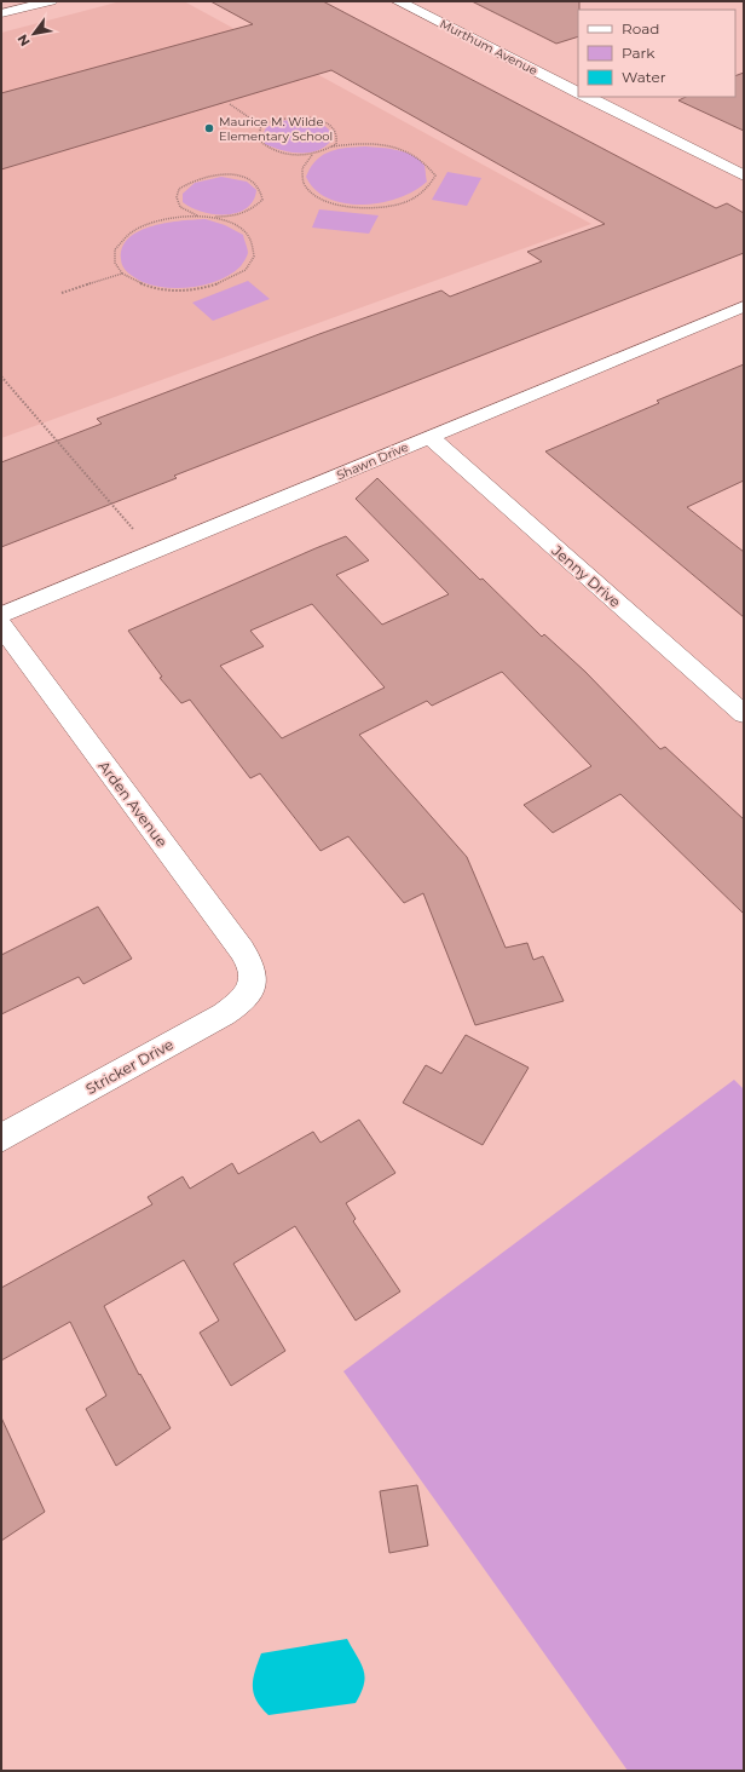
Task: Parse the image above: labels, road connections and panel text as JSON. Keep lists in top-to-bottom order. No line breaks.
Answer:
{"streets":{"street":["Murthum Avenue","Shawn Drive","Jenny Drive","Arden Avenue","Stricker Drive"]},"crossings":[["Shawn Drive","Jenny Drive"],["Arden Avenue","Stricker Drive"]],"places":["Maurice M. Wilde Elementary School"],"legend":["Road","Park","Water"],"north":"bottom left"}
